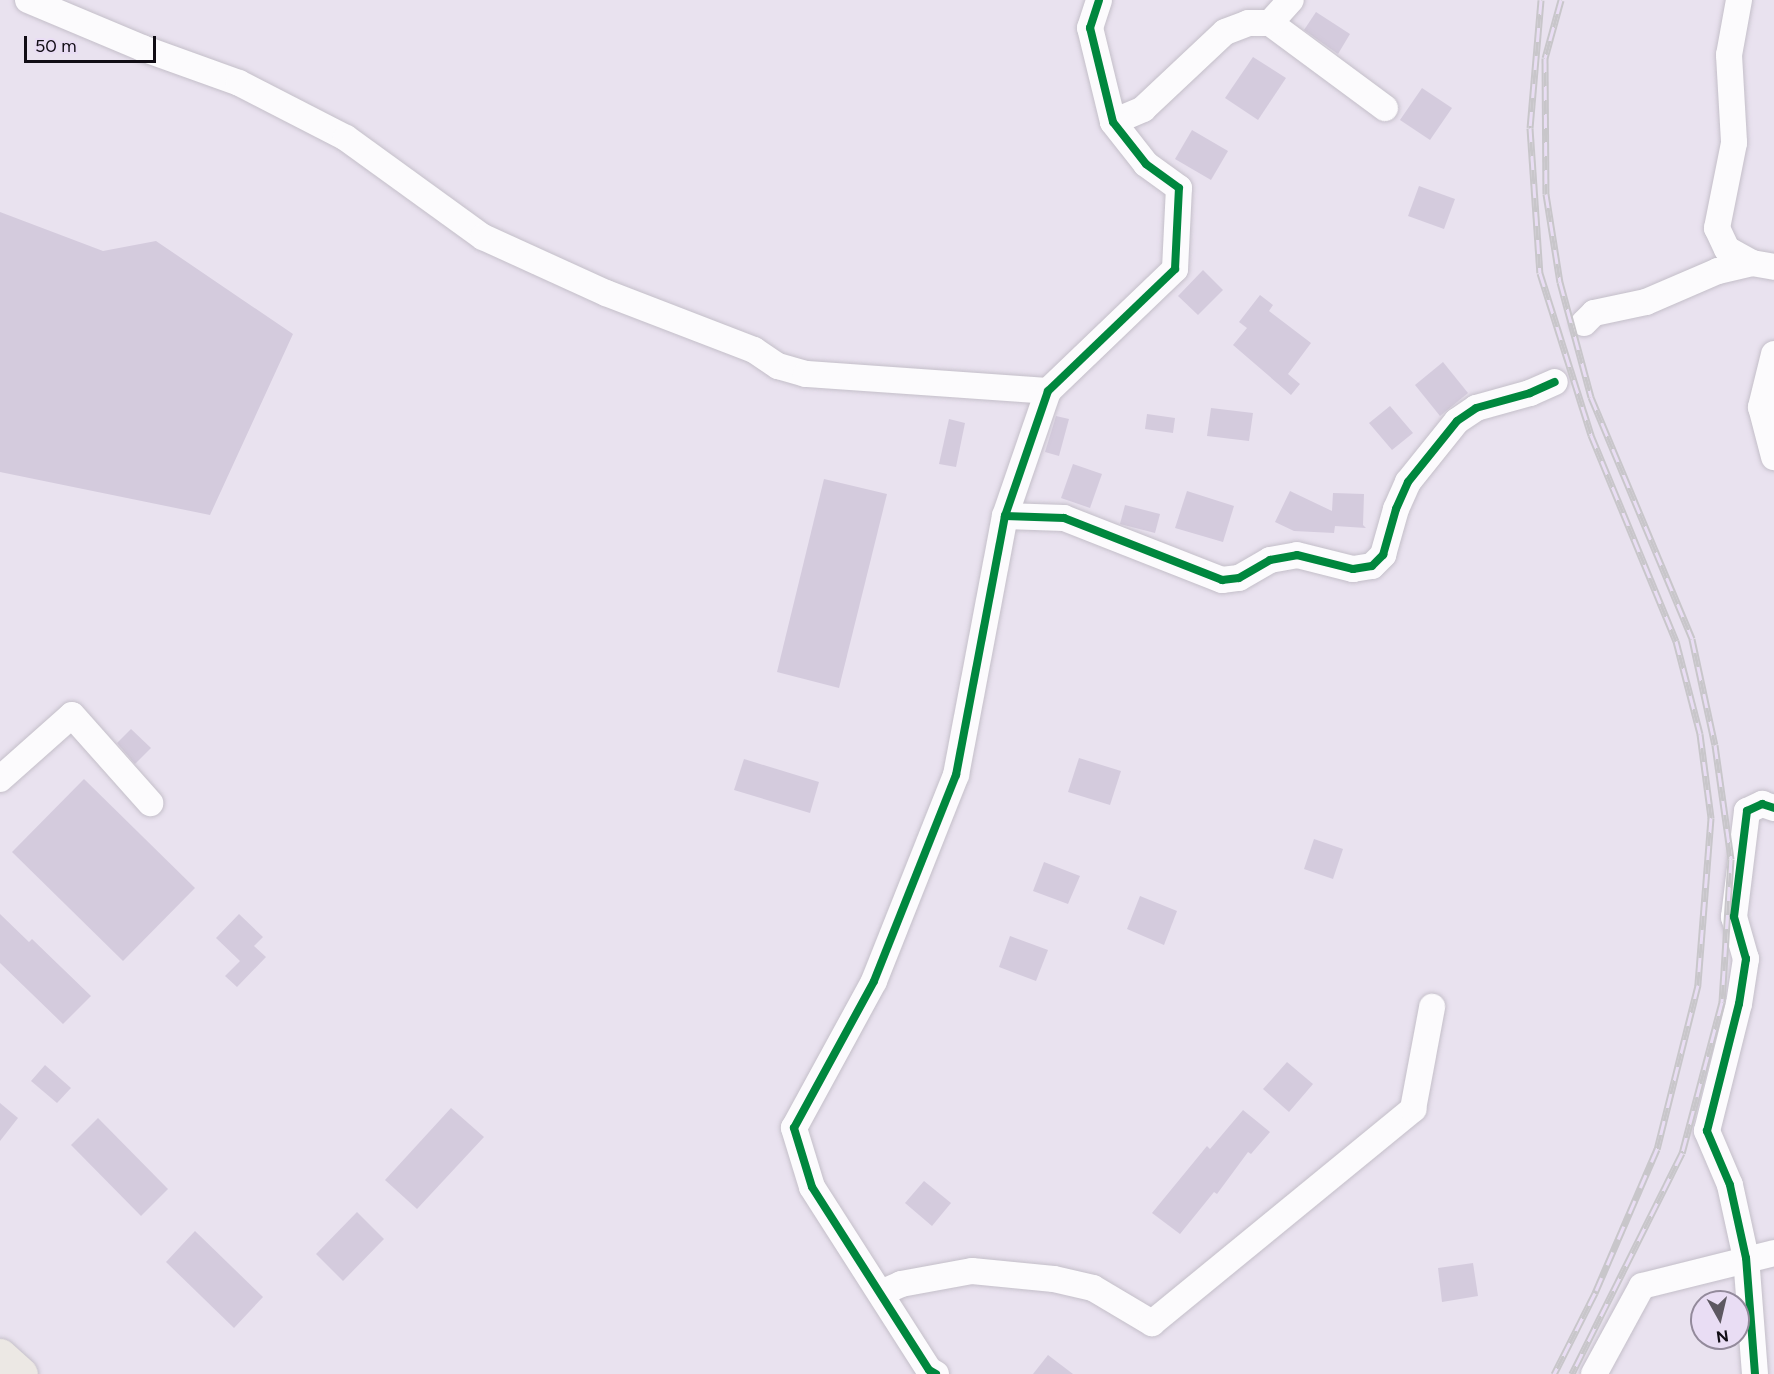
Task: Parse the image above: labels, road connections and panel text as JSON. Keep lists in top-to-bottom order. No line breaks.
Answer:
{"scale_bar":"50 m","north":"bottom"}
